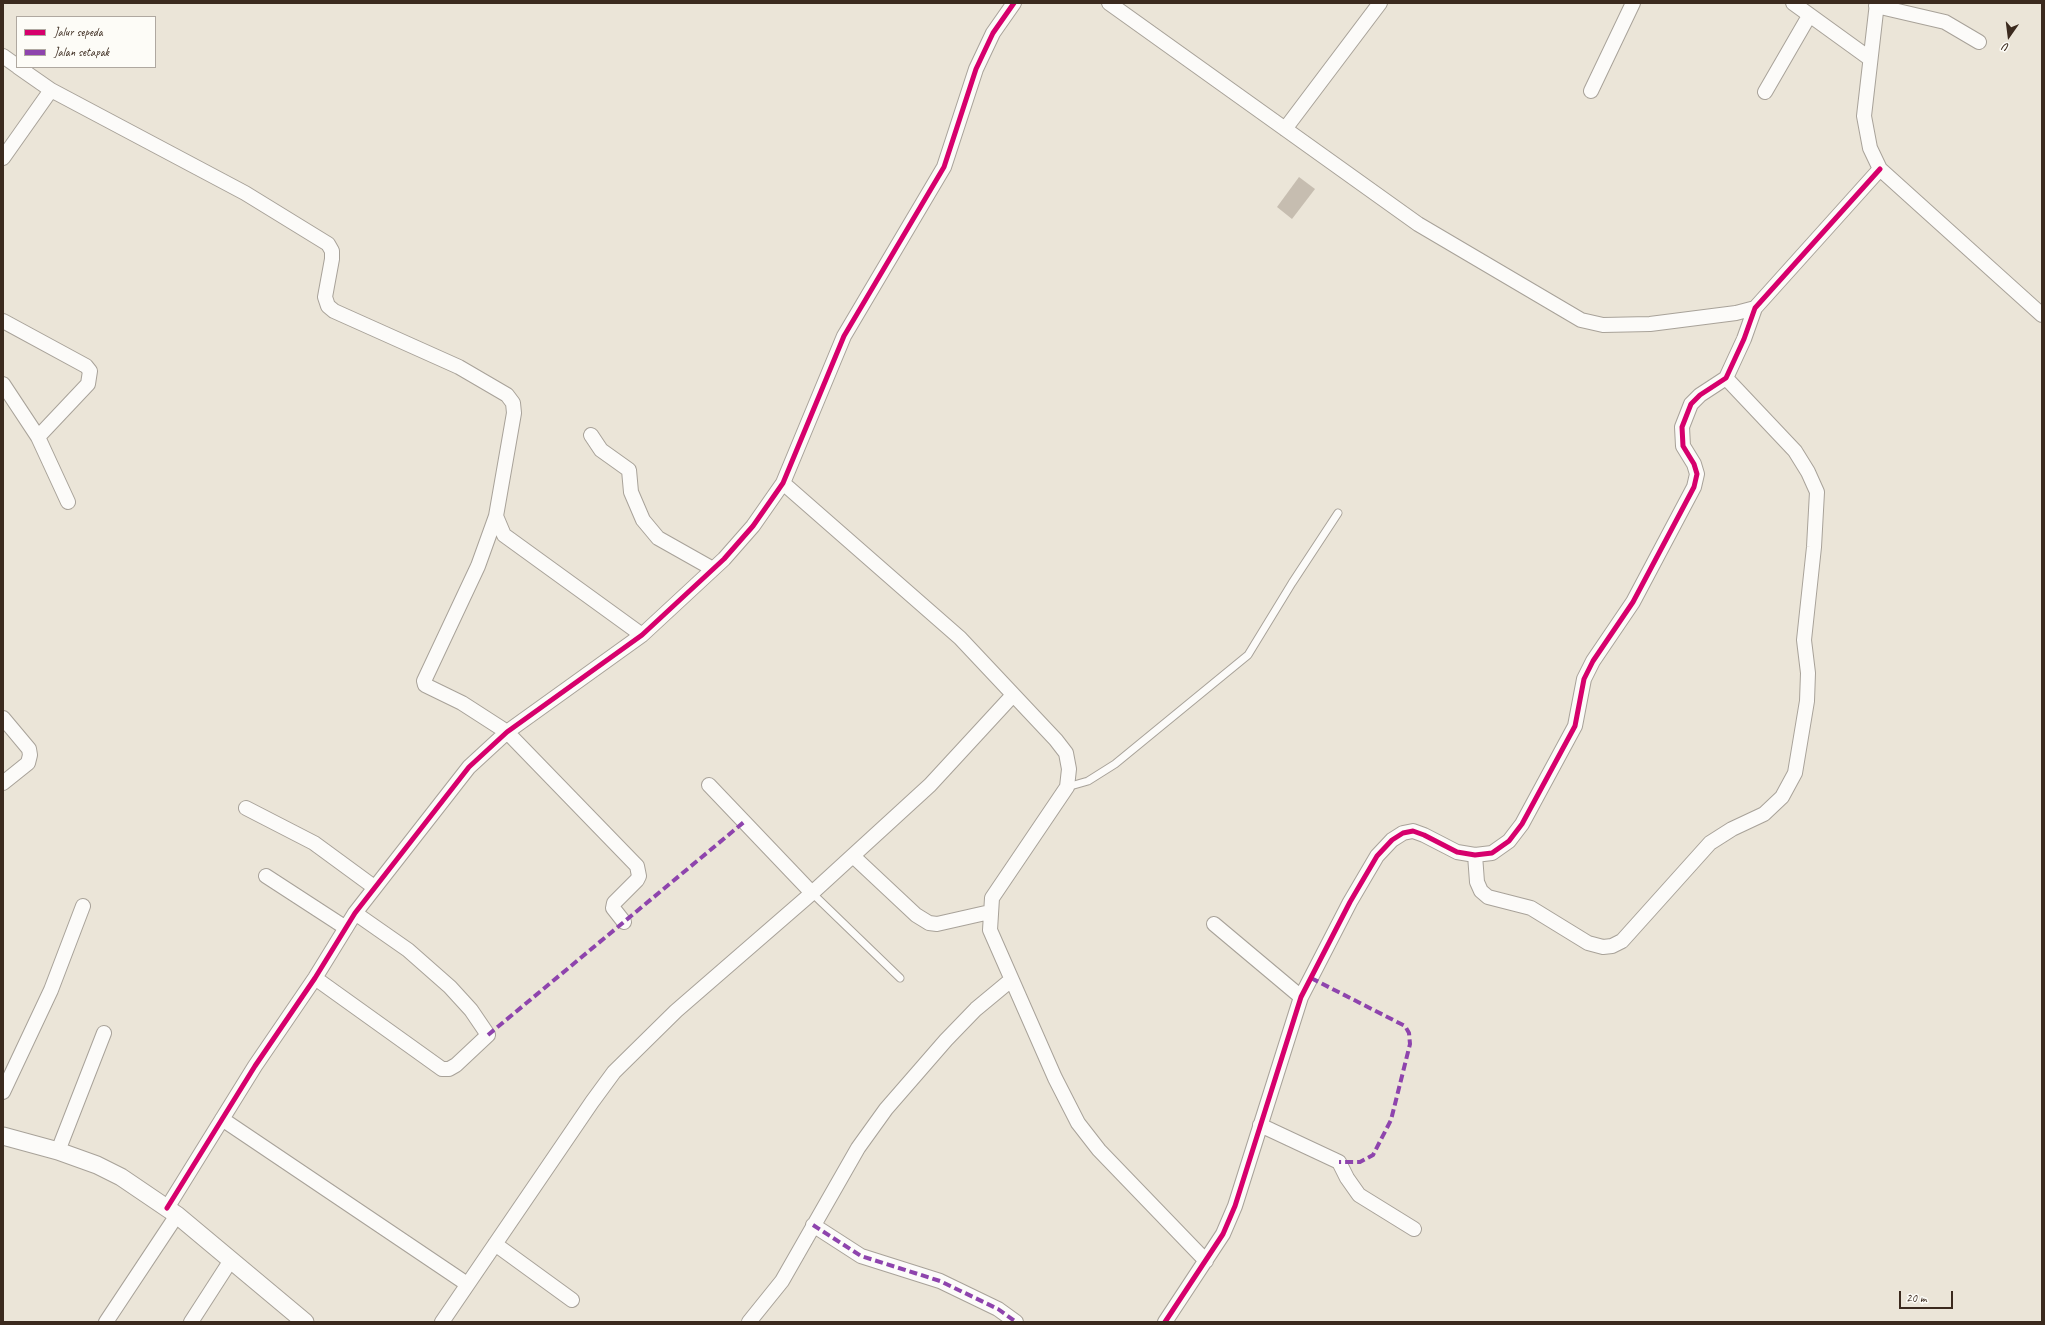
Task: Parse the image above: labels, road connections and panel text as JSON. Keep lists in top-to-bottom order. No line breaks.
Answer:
{"legend":["Jalur sepeda","Jalan setapak"],"scale_bar":"20 m","north":"bottom"}
